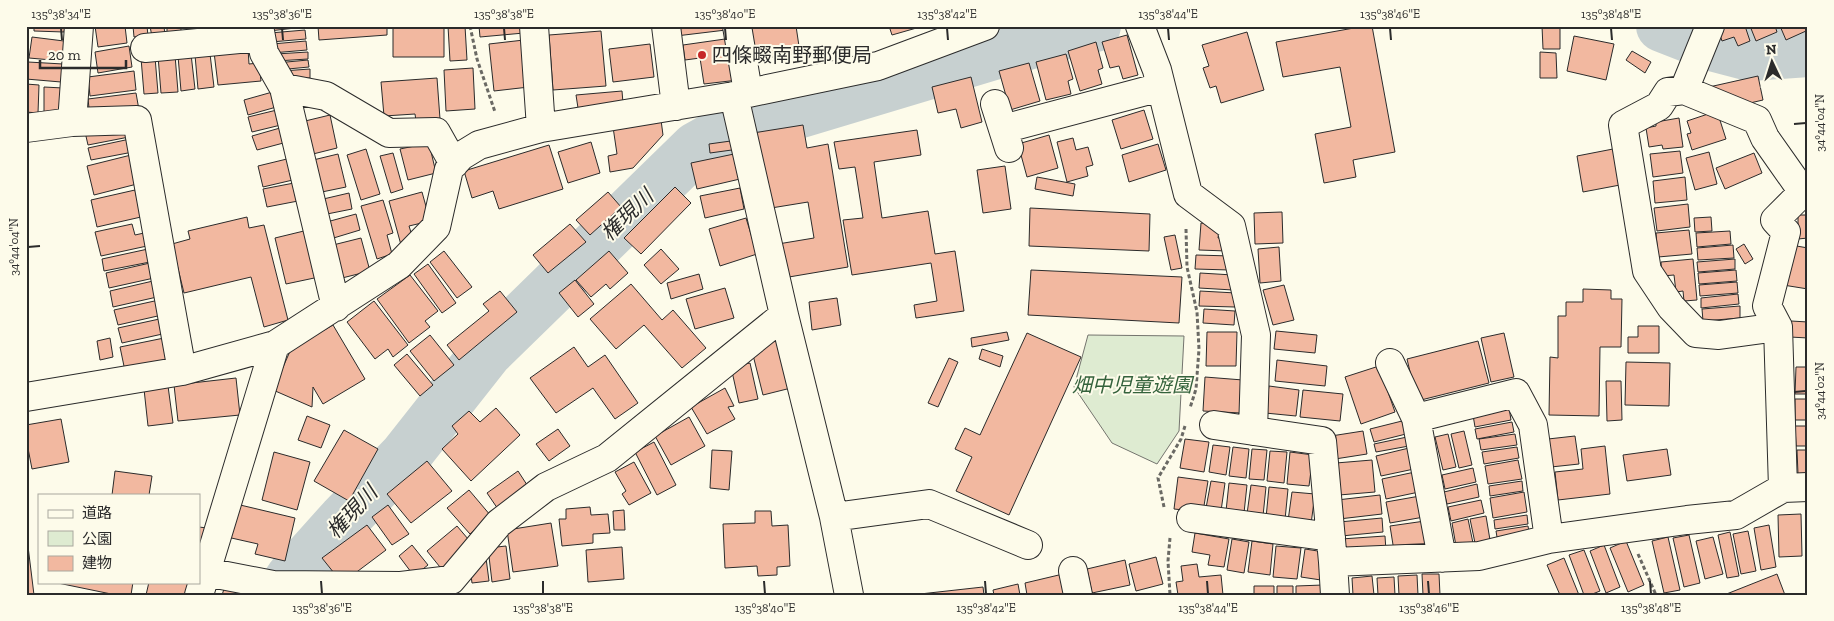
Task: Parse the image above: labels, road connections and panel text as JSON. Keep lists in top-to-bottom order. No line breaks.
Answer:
{"water":["権現川"],"parks":["畑中児童遊園"],"places":["四條畷南野郵便局"],"legend":["道路","公園","建物"],"scale_bar":"20 m","north":"top","coordinates":["135°38'34\"E","135°38'36\"E","135°38'38\"E","135°38'40\"E","135°38'42\"E","135°38'44\"E","135°38'46\"E","135°38'48\"E","34°44'04\"N","34°44'02\"N"]}
